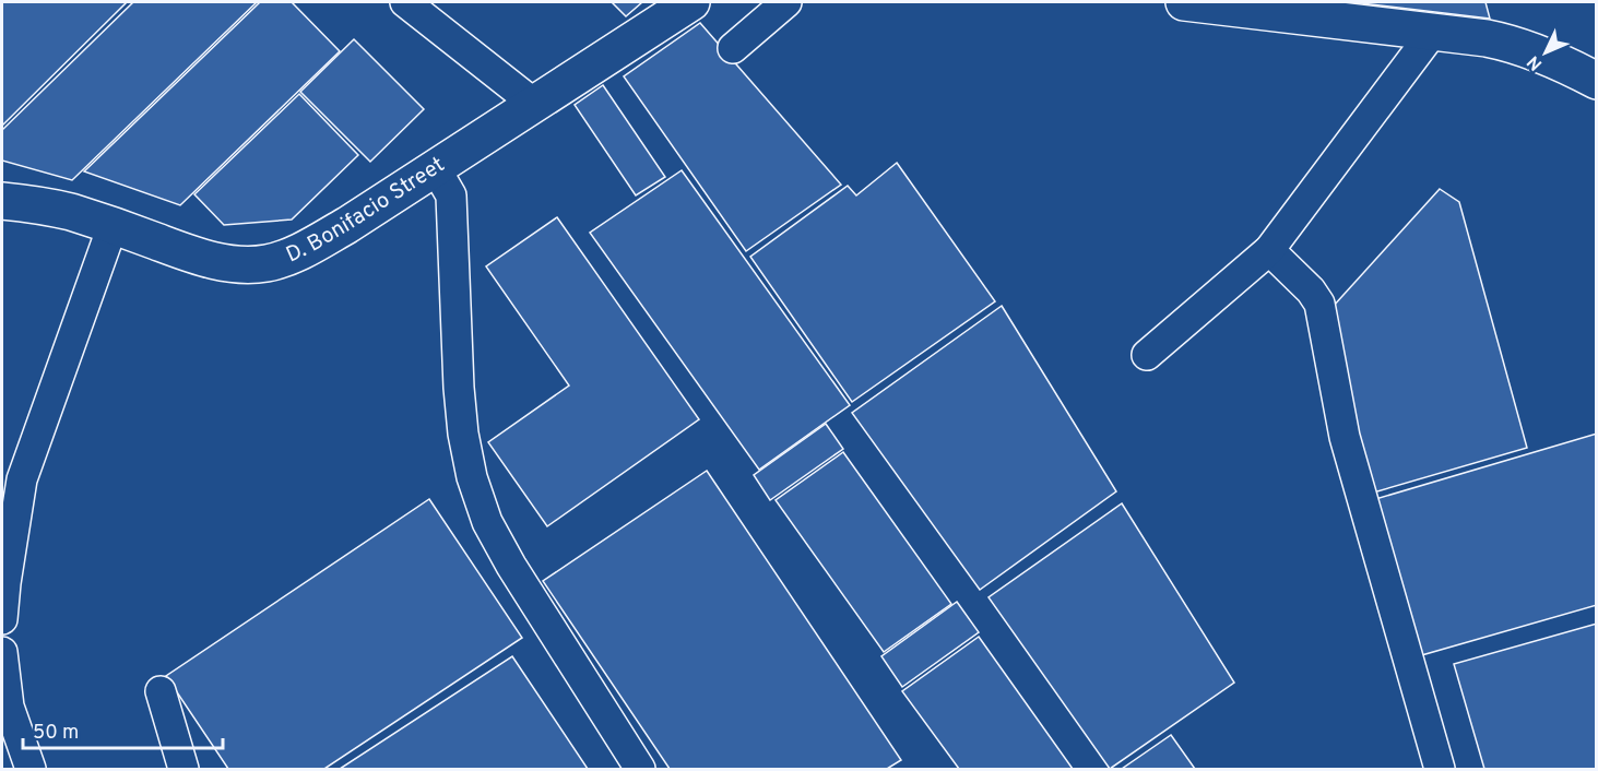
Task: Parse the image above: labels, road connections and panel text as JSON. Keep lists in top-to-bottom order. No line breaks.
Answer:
{"streets":{"main road":["D. Bonifacio Street"]},"scale_bar":"50 m","north":"bottom left"}
